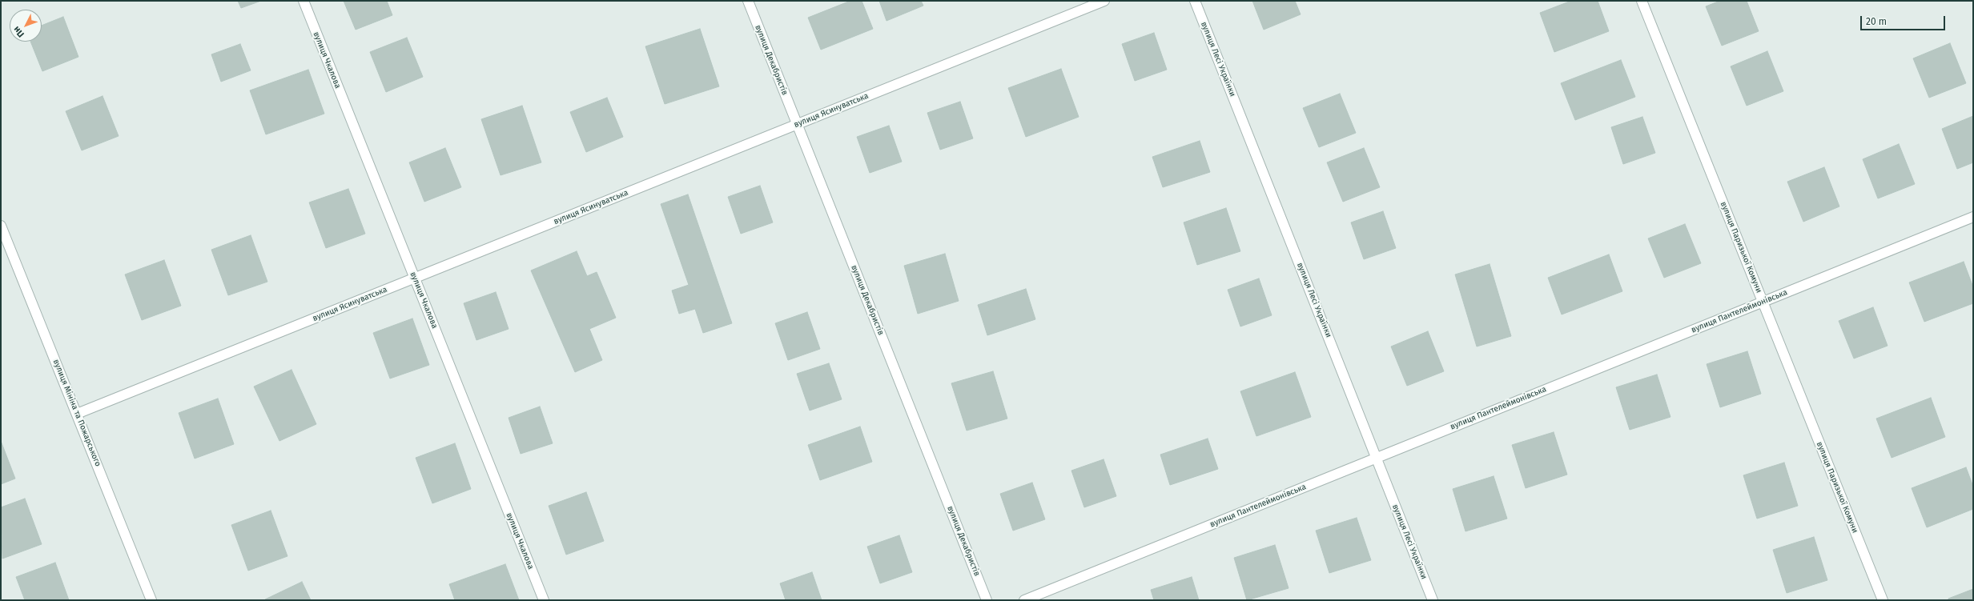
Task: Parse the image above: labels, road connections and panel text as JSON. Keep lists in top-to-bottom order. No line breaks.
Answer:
{"streets":{"street":["вулиця Лесі Українки","вулиця Чкалова","вулиця Декабристів","вулиця Ясинуватська","вулиця Паризької Комуни","вулиця Пантелеймонівська","вулиця Мініна та Пожарського"]},"crossings":[["вулиця Лесі Українки","вулиця Пантелеймонівська"],["вулиця Чкалова","вулиця Ясинуватська"],["вулиця Декабристів","вулиця Ясинуватська"],["вулиця Ясинуватська","вулиця Мініна та Пожарського"],["вулиця Паризької Комуни","вулиця Пантелеймонівська"]],"scale_bar":"20 m","north":"bottom left"}
